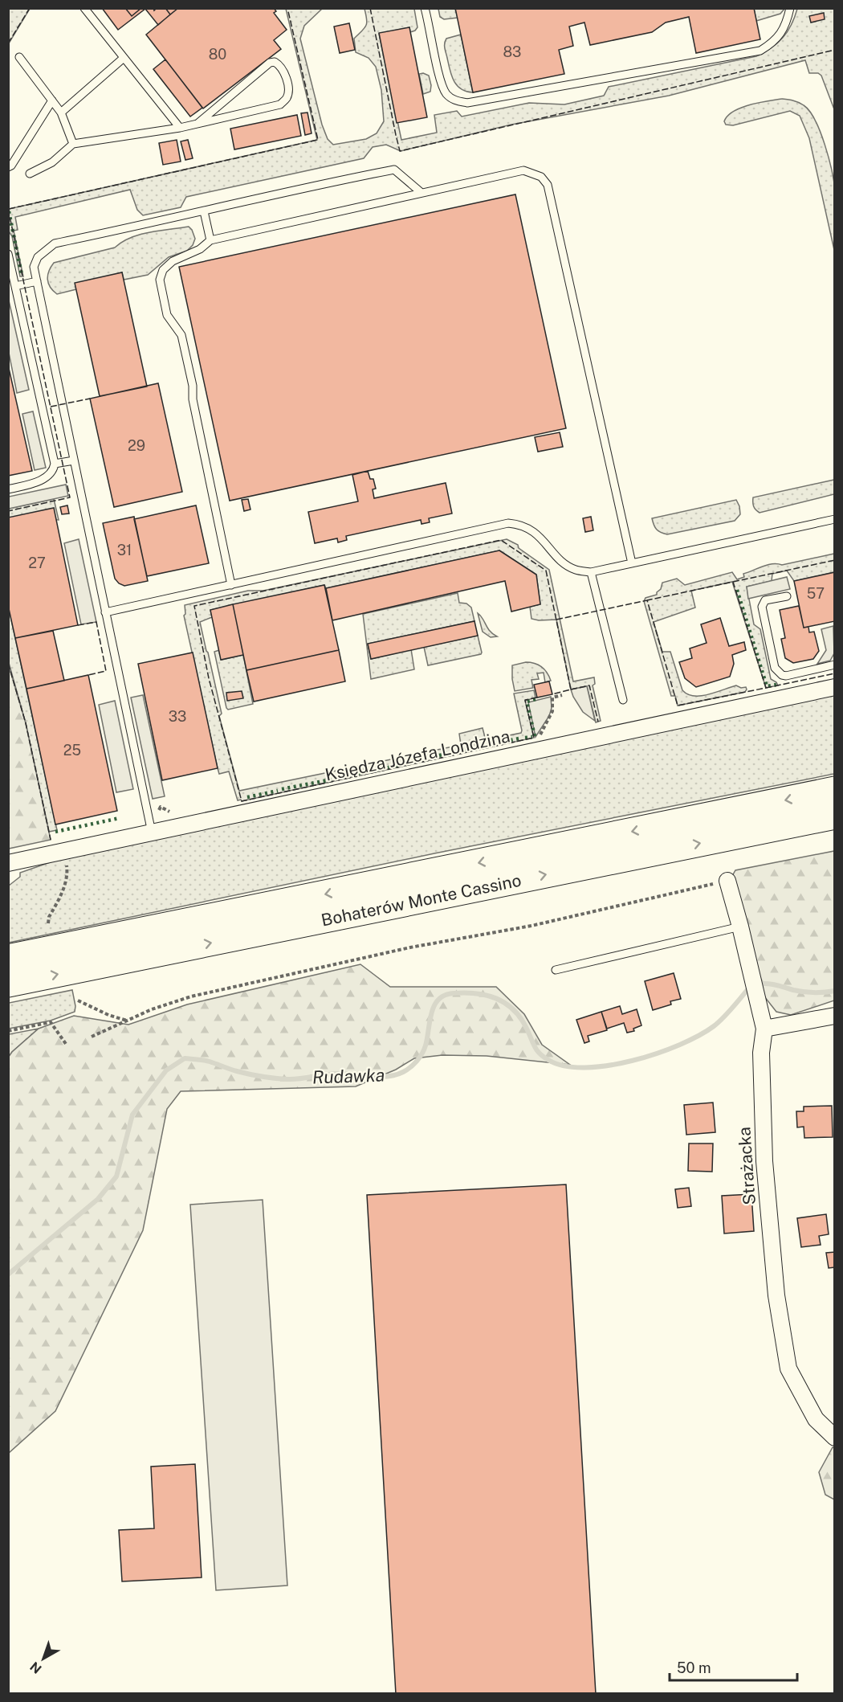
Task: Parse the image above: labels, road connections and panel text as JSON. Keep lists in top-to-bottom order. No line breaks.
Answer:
{"streets":{"highway":["Bohaterów Monte Cassino"],"street":["Księdza Józefa Londzina","Strażacka"]},"water":["Rudawka"],"house_numbers":["83","80","29","31","27","57","33","25"],"scale_bar":"50 m","north":"bottom left"}
